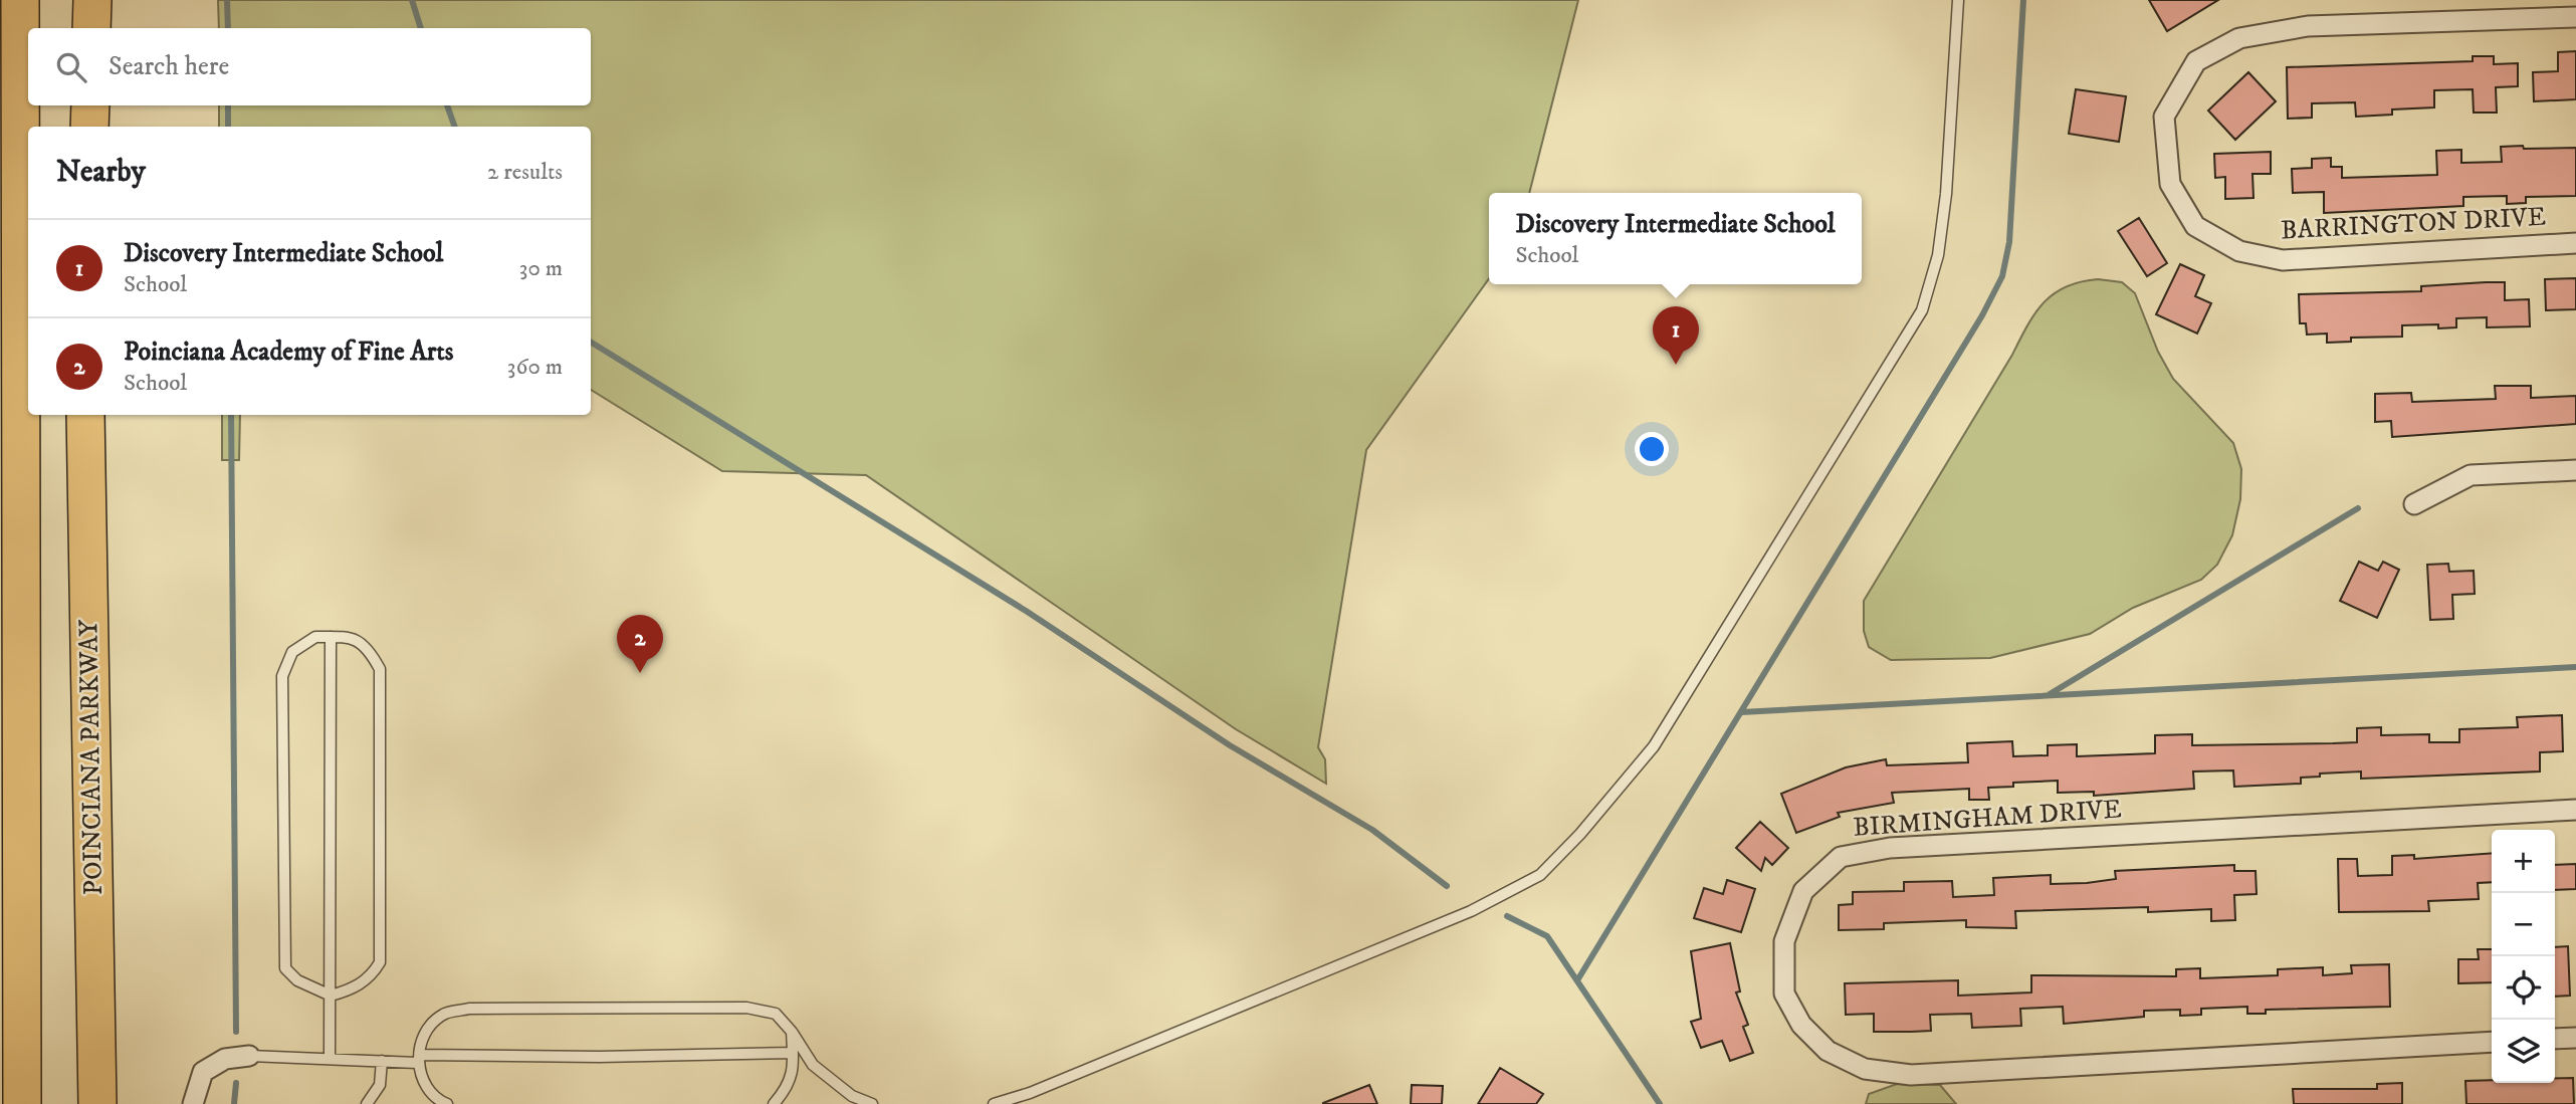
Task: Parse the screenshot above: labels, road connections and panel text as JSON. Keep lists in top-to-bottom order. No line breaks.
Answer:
{"streets":{"highway":["POINCIANA PARKWAY"],"street":["BARRINGTON DRIVE","BIRMINGHAM DRIVE"]},"page":{"search":"Search here","heading":["Nearby","2 results"],"popup":["Discovery Intermediate School","School"],"list":[{"mark":"1","name":"Discovery Intermediate School","note":"School","value":"30 m"},{"mark":"2","name":"Poinciana Academy of Fine Arts","note":"School","value":"360 m"}],"pins":["1","2"],"map_buttons":["+","−"]}}
